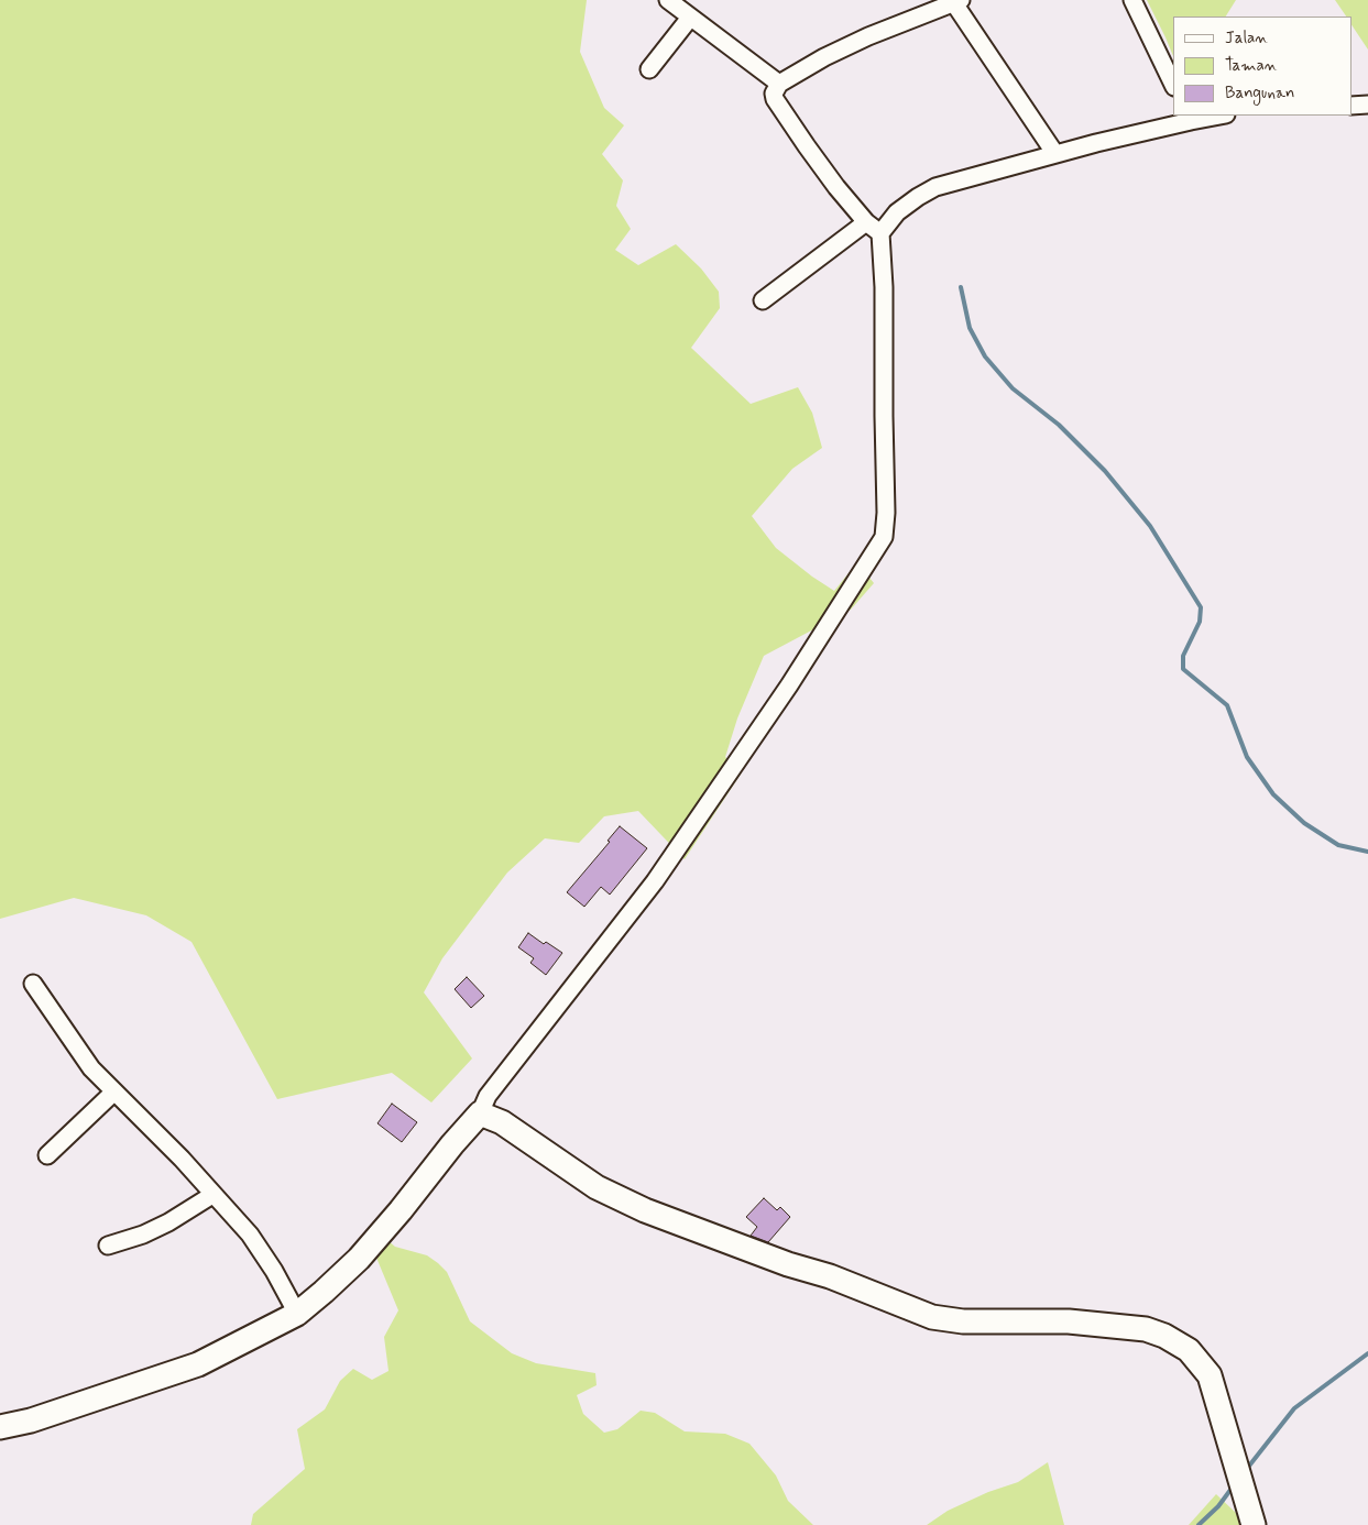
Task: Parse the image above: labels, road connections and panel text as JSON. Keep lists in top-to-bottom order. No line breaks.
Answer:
{"legend":["Jalan","Taman","Bangunan"]}
